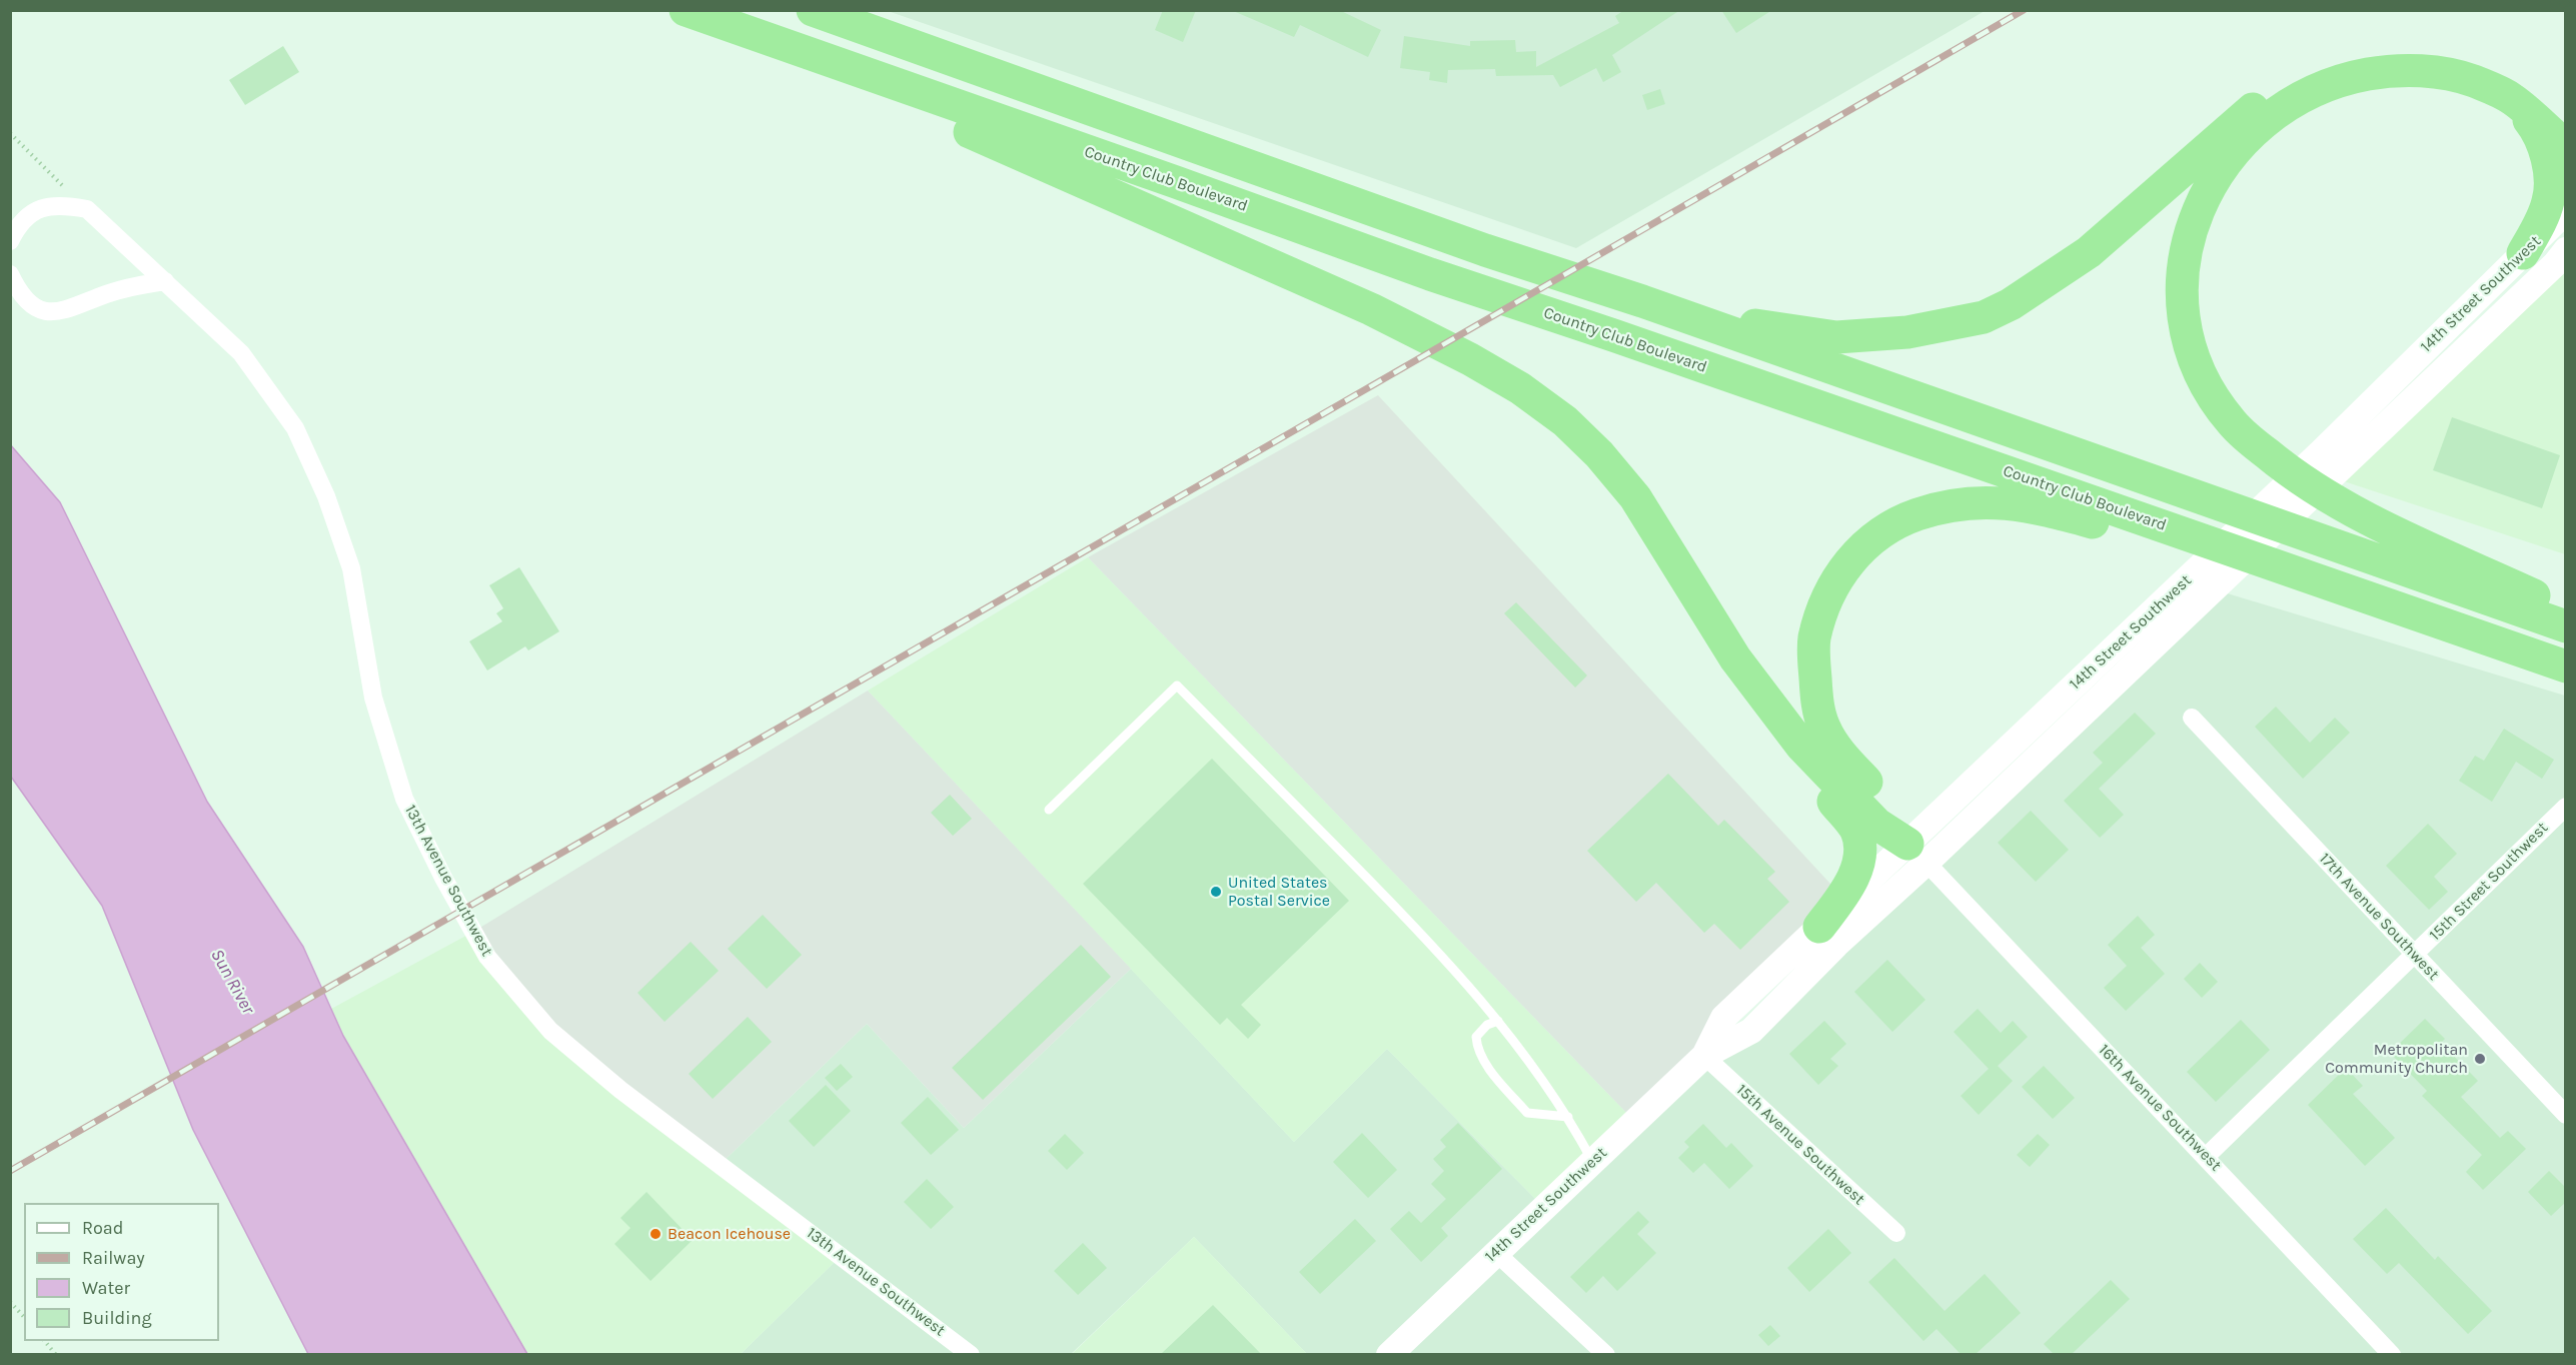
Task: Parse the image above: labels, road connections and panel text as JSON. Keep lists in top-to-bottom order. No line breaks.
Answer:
{"streets":{"highway":["Country Club Boulevard"],"street":["14th Street Southwest","13th Avenue Southwest","15th Street Southwest","17th Avenue Southwest","16th Avenue Southwest","15th Avenue Southwest"]},"crossings":[["14th Street Southwest","16th Avenue Southwest"],["14th Street Southwest","15th Avenue Southwest"],["15th Street Southwest","17th Avenue Southwest"],["15th Street Southwest","16th Avenue Southwest"]],"water":["Sun River"],"places":["United States Postal Service","Metropolitan Community Church","Beacon Icehouse"],"legend":["Road","Railway","Water","Building"]}
